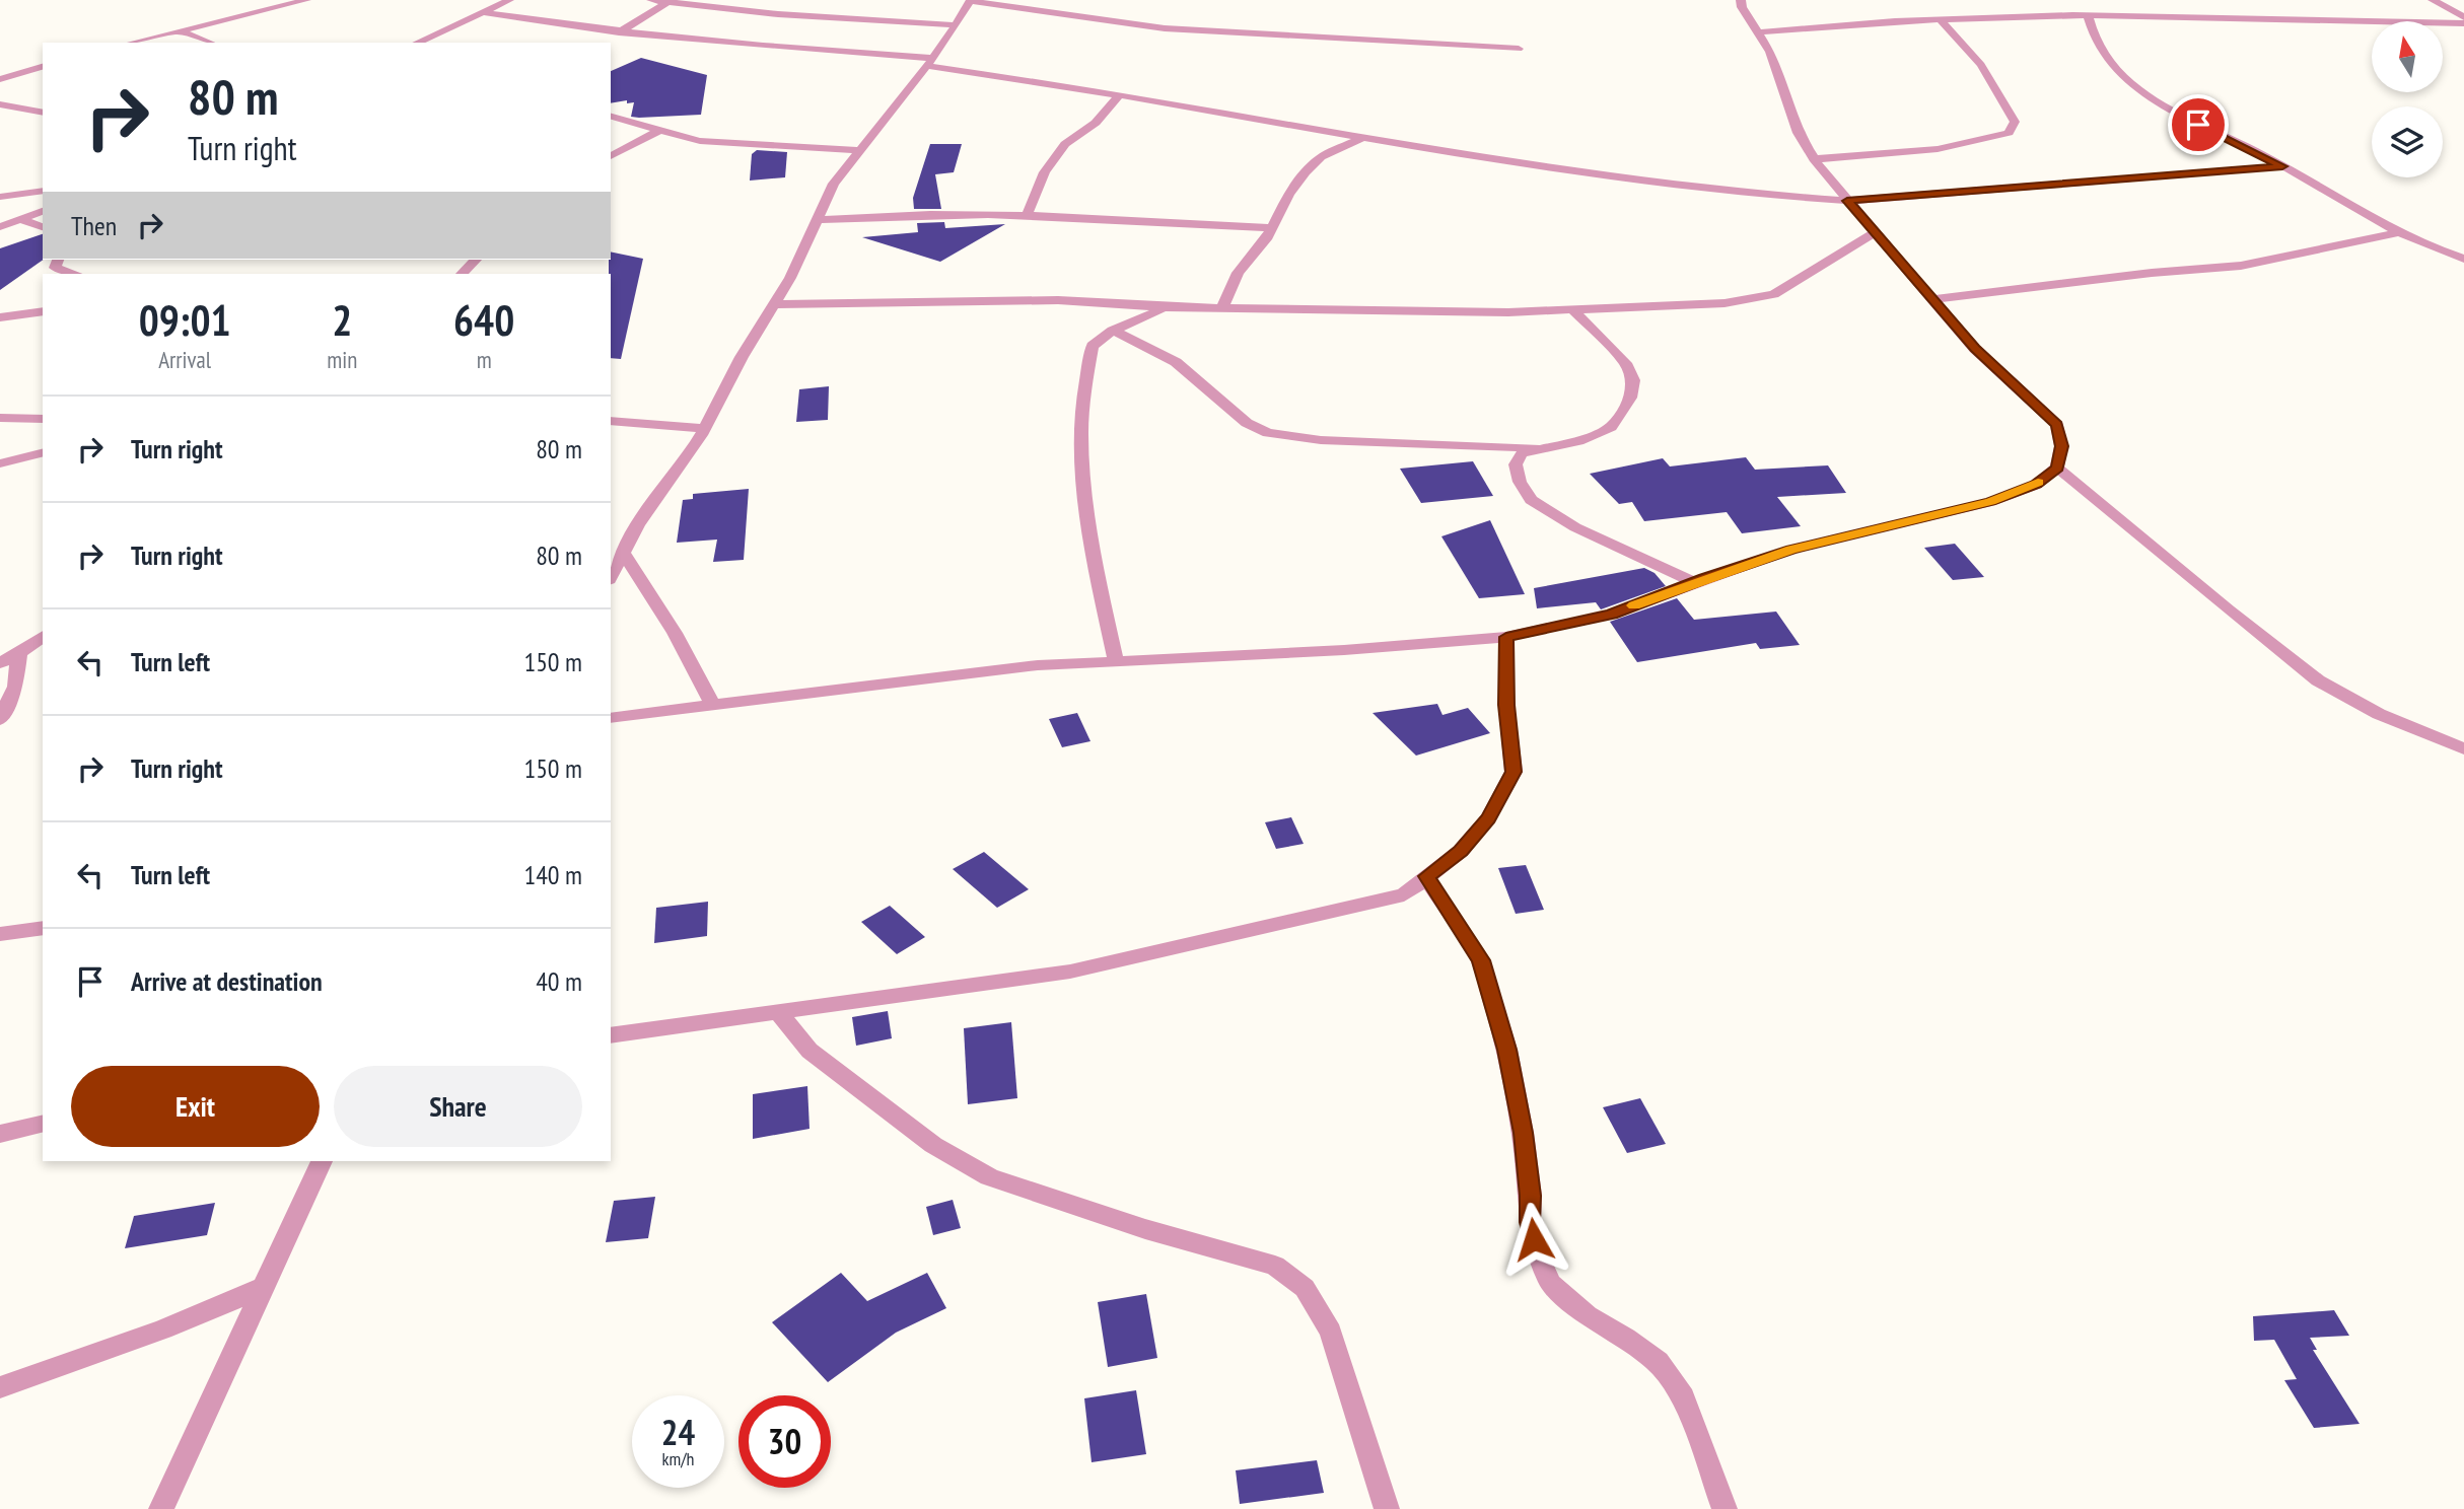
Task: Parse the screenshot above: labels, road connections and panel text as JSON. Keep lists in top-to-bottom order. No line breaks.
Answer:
{"north":"top","page":{"turn":["80 m","Turn right"],"then":"Then","eta":["09:01","Arrival","2","min","640","m"],"list":[{"name":"Turn right","value":"80 m"},{"name":"Turn right","value":"80 m"},{"name":"Turn left","value":"150 m"},{"name":"Turn right","value":"150 m"},{"name":"Turn left","value":"140 m"},{"name":"Arrive at destination","value":"40 m"}],"buttons":["Exit","Share"],"speed":"24 km/h","limit":"30"}}
